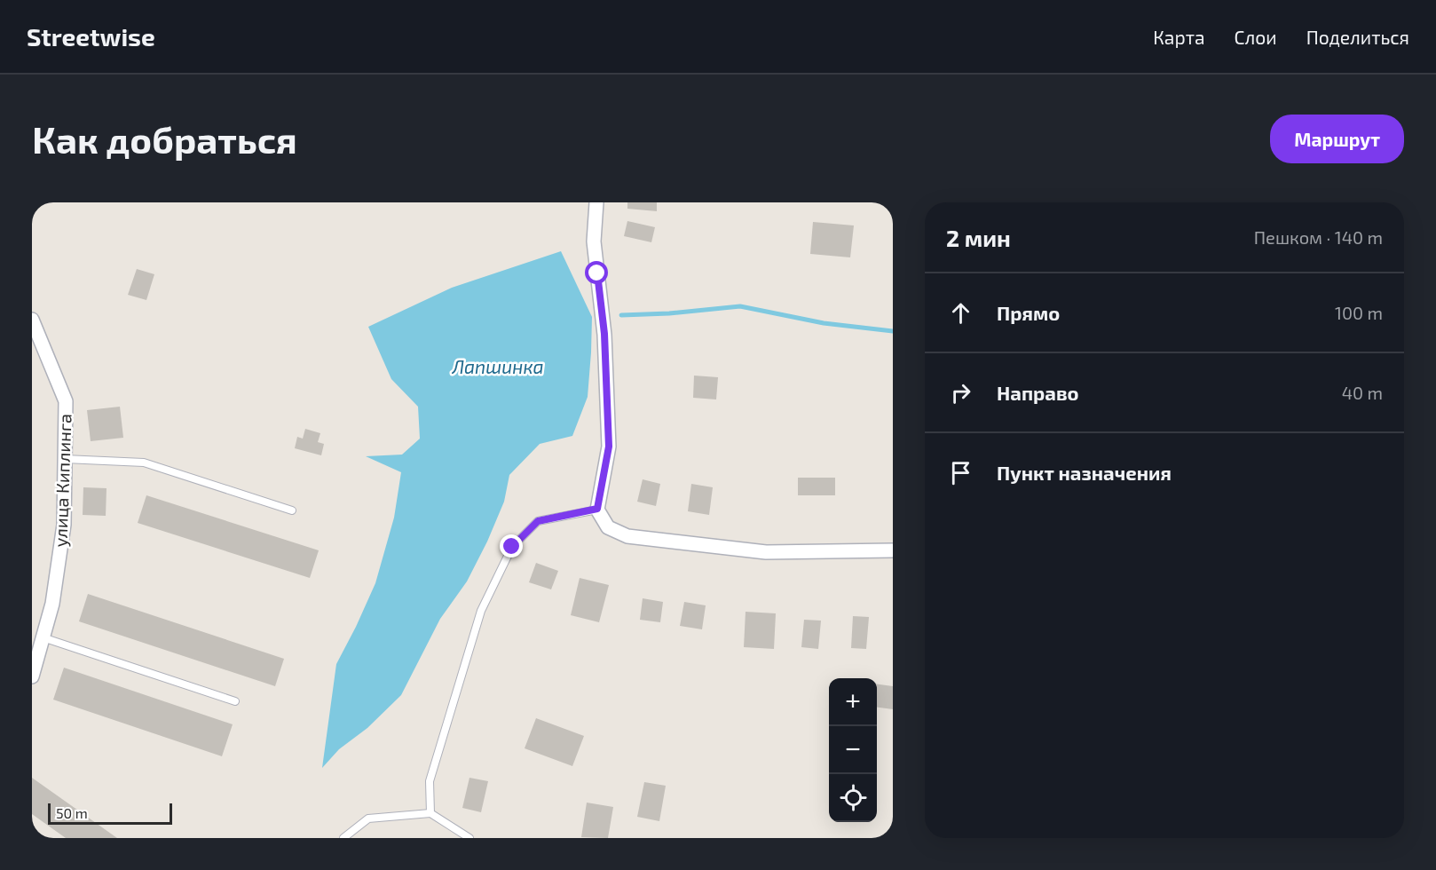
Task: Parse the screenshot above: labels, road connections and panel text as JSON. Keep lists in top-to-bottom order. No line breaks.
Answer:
{"streets":{"street":["улица Киплинга"]},"water":["Лапшинка"],"scale_bar":"50 m","page":{"header":"Streetwise","nav":["Карта","Слои","Поделиться"],"buttons":"Маршрут","title":"Как добраться","heading":["2 мин","Пешком · 140 m"],"list":[["Прямо","100 m"],["Направо","40 m"],"Пункт назначения"],"map_buttons":["+","−"],"scale":"50 m"}}
